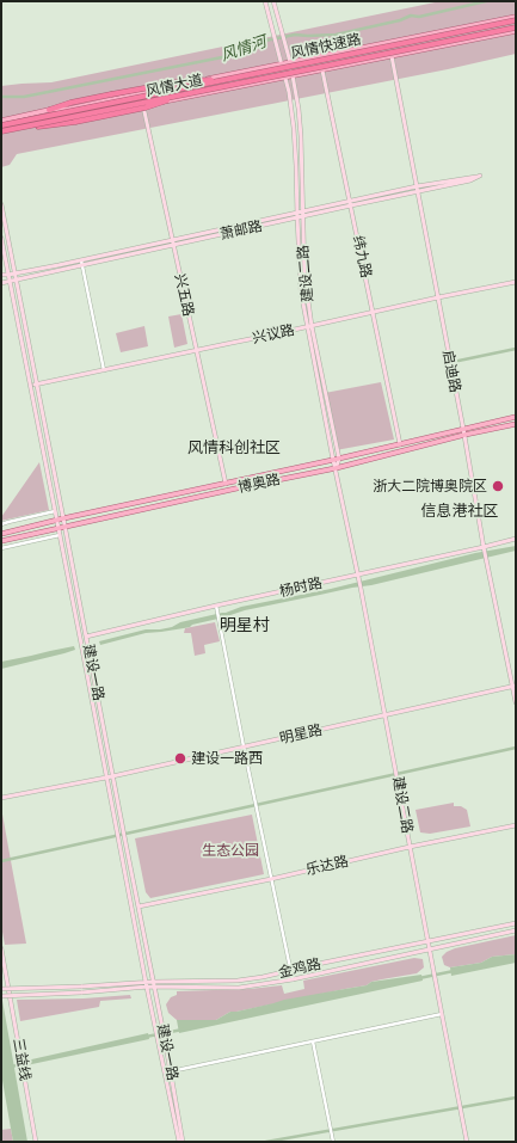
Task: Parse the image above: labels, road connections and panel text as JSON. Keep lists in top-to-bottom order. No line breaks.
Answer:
{"streets":{"highway":["风情快速路"],"main road":["风情大道","萧邮路","纬九路","建设二路","兴五路","兴议路","启迪路","博奥路","杨时路","建设一路","明星路","乐达路","金鸡路","三益线"]},"crossings":[["风情快速路","风情大道"],["风情大道","纬九路"],["风情大道","建设二路"],["风情大道","兴五路"],["风情大道","启迪路"],["萧邮路","纬九路"],["萧邮路","建设二路"],["萧邮路","兴五路"],["萧邮路","启迪路"],["萧邮路","建设一路"],["纬九路","兴议路"],["纬九路","博奥路"],["建设二路","兴议路"],["建设二路","博奥路"],["建设二路","杨时路"],["建设二路","明星路"],["建设二路","乐达路"],["建设二路","金鸡路"],["兴五路","兴议路"],["兴五路","博奥路"],["兴议路","启迪路"],["兴议路","建设一路"],["启迪路","博奥路"],["启迪路","杨时路"],["启迪路","明星路"],["博奥路","建设一路"],["杨时路","建设一路"],["建设一路","明星路"],["建设一路","乐达路"],["建设一路","金鸡路"]],"districts":["风情科创社区","信息港社区","明星村"],"water":["风情河"],"parks":["生态公园"],"places":["浙大二院博奥院区","建设一路西"]}
